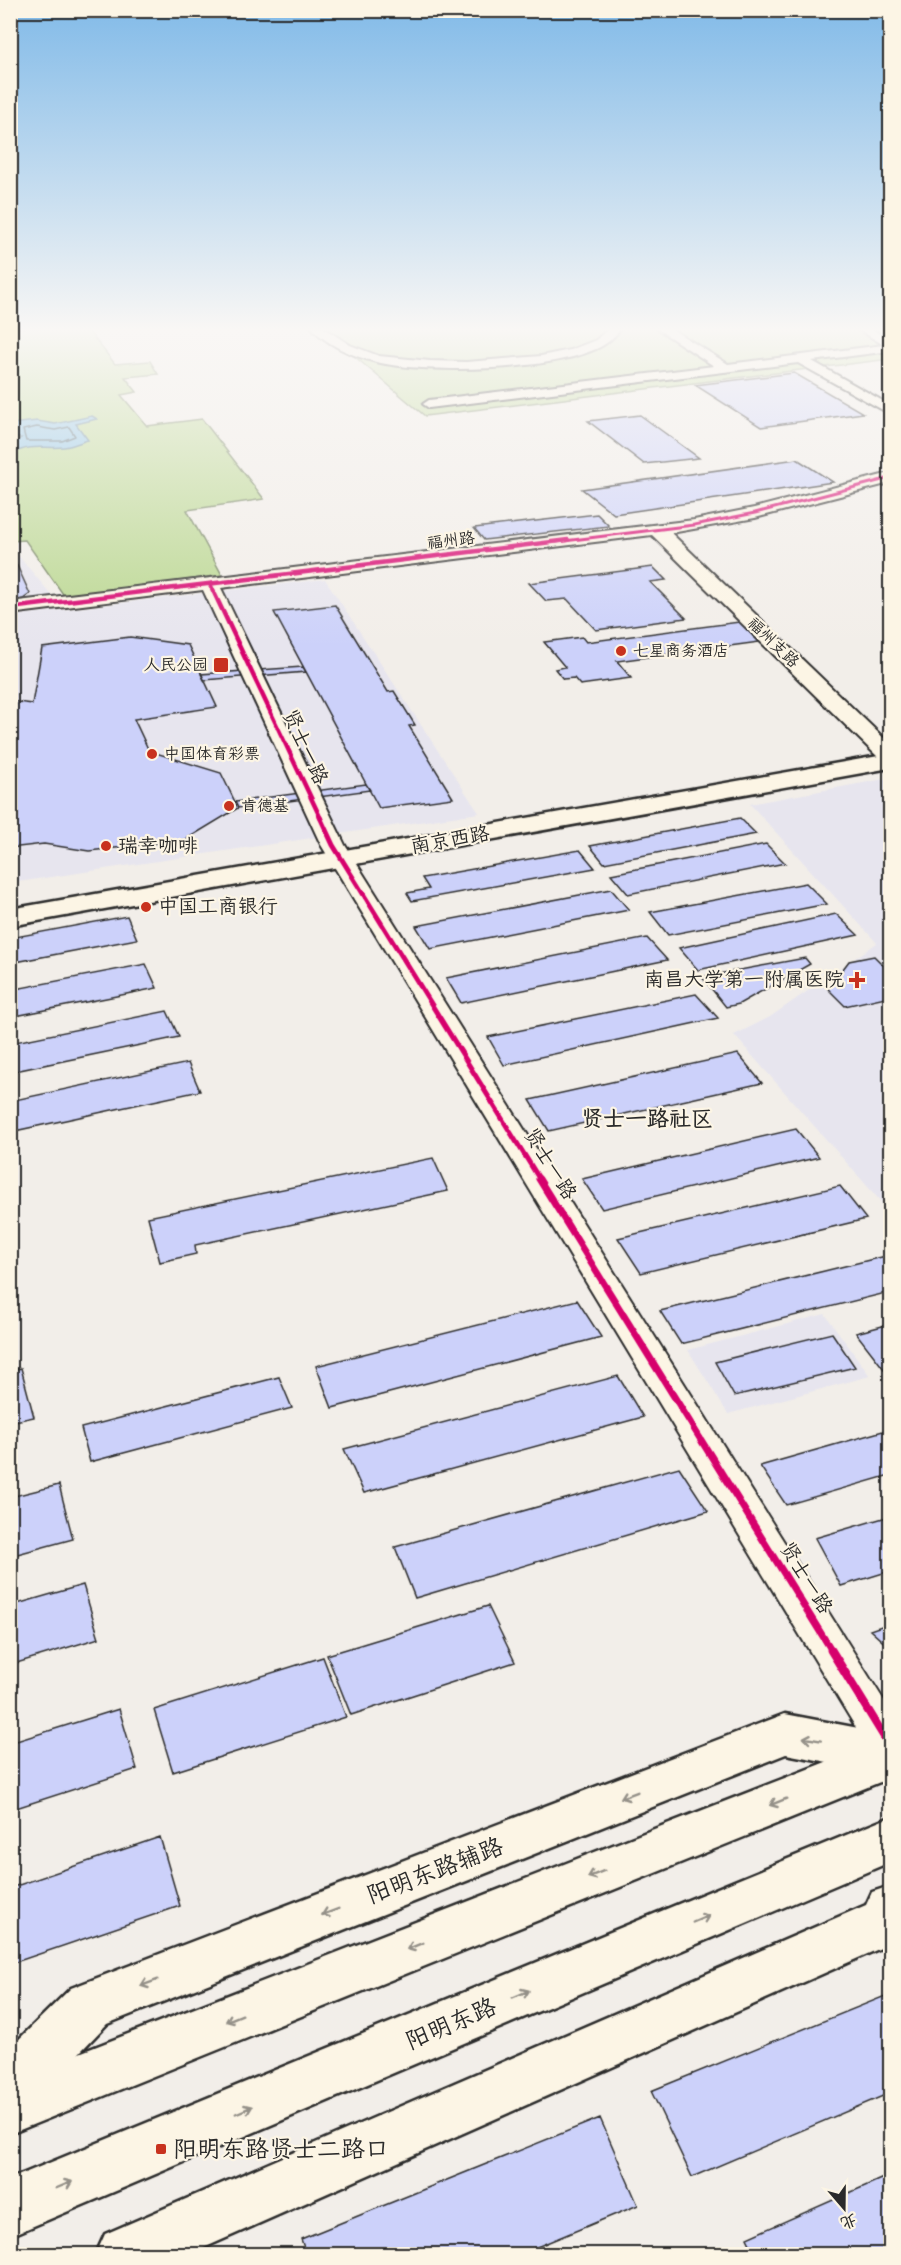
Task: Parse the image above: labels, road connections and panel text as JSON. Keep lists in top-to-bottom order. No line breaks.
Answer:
{"streets":{"main road":["南京西路","阳明东路辅路","阳明东路"],"street":["福州路","福州支路","贤士一路"]},"crossings":[["福州路","福州支路"],["福州路","贤士一路"],["福州支路","南京西路"],["贤士一路","南京西路"]],"districts":["贤士一路社区"],"places":{"other":["七星商务酒店","中国体育彩票","肯德基","瑞幸咖啡","中国工商银行"],"transit":["人民公园","阳明东路贤士二路口"],"health":["南昌大学第一附属医院"]},"north":"bottom"}
